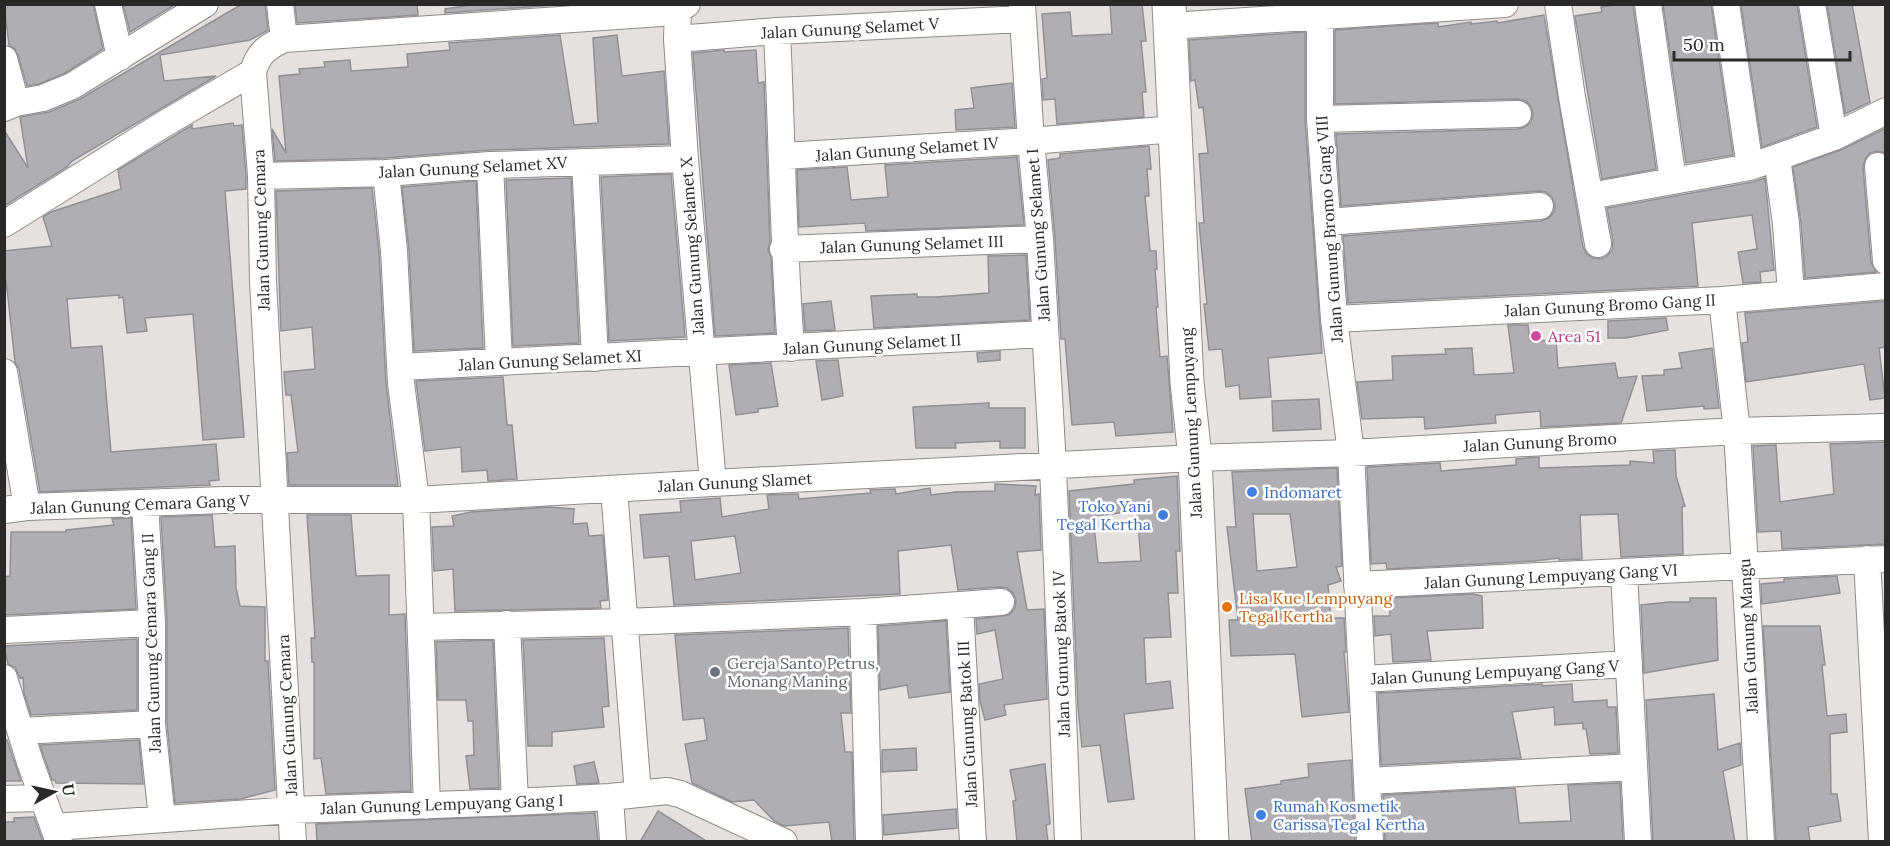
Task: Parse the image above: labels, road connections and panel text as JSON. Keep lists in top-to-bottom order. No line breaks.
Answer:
{"streets":{"street":["Jalan Gunung Selamet V","Jalan Gunung Selamet IV","Jalan Gunung Selamet XV","Jalan Gunung Bromo Gang VIII","Jalan Gunung Cemara","Jalan Gunung Selamet I","Jalan Gunung Selamet III","Jalan Gunung Selamet X","Jalan Gunung Bromo Gang II","Jalan Gunung Selamet II","Jalan Gunung Selamet XI","Jalan Gunung Lempuyang","Jalan Gunung Bromo","Jalan Gunung Slamet","Jalan Gunung Cemara Gang V","Jalan Gunung Lempuyang Gang VI","Jalan Gunung Mangu","Jalan Gunung Cemara Gang II","Jalan Gunung Batok IV","Jalan Gunung Lempuyang Gang V","Jalan Gunung Batok III","Jalan Gunung Lempuyang Gang I"]},"crossings":[["Jalan Gunung Selamet V","Jalan Gunung Selamet I"],["Jalan Gunung Selamet V","Jalan Gunung Selamet X"],["Jalan Gunung Selamet IV","Jalan Gunung Selamet I"],["Jalan Gunung Selamet IV","Jalan Gunung Lempuyang"],["Jalan Gunung Selamet XV","Jalan Gunung Cemara"],["Jalan Gunung Selamet XV","Jalan Gunung Selamet X"],["Jalan Gunung Bromo Gang VIII","Jalan Gunung Bromo Gang II"],["Jalan Gunung Bromo Gang VIII","Jalan Gunung Bromo"],["Jalan Gunung Bromo Gang VIII","Jalan Gunung Lempuyang Gang VI"],["Jalan Gunung Bromo Gang VIII","Jalan Gunung Lempuyang Gang V"],["Jalan Gunung Cemara","Jalan Gunung Slamet"],["Jalan Gunung Cemara","Jalan Gunung Cemara Gang V"],["Jalan Gunung Cemara","Jalan Gunung Lempuyang Gang I"],["Jalan Gunung Selamet I","Jalan Gunung Selamet III"],["Jalan Gunung Selamet I","Jalan Gunung Selamet II"],["Jalan Gunung Selamet I","Jalan Gunung Slamet"],["Jalan Gunung Selamet I","Jalan Gunung Batok IV"],["Jalan Gunung Selamet X","Jalan Gunung Selamet II"],["Jalan Gunung Selamet X","Jalan Gunung Selamet XI"],["Jalan Gunung Selamet X","Jalan Gunung Slamet"],["Jalan Gunung Bromo Gang II","Jalan Gunung Mangu"],["Jalan Gunung Selamet II","Jalan Gunung Selamet XI"],["Jalan Gunung Lempuyang","Jalan Gunung Bromo"],["Jalan Gunung Lempuyang","Jalan Gunung Slamet"],["Jalan Gunung Bromo","Jalan Gunung Slamet"],["Jalan Gunung Bromo","Jalan Gunung Mangu"],["Jalan Gunung Slamet","Jalan Gunung Cemara Gang V"],["Jalan Gunung Slamet","Jalan Gunung Batok IV"],["Jalan Gunung Cemara Gang V","Jalan Gunung Cemara Gang II"],["Jalan Gunung Lempuyang Gang VI","Jalan Gunung Mangu"],["Jalan Gunung Cemara Gang II","Jalan Gunung Lempuyang Gang I"]],"places":["Area 51","Indomaret","Toko Yani Tegal Kertha","Lisa Kue Lempuyang Tegal Kertha","Gereja Santo Petrus, Monang Maning","Rumah Kosmetik Carissa Tegal Kertha"],"scale_bar":"50 m","north":"right"}
